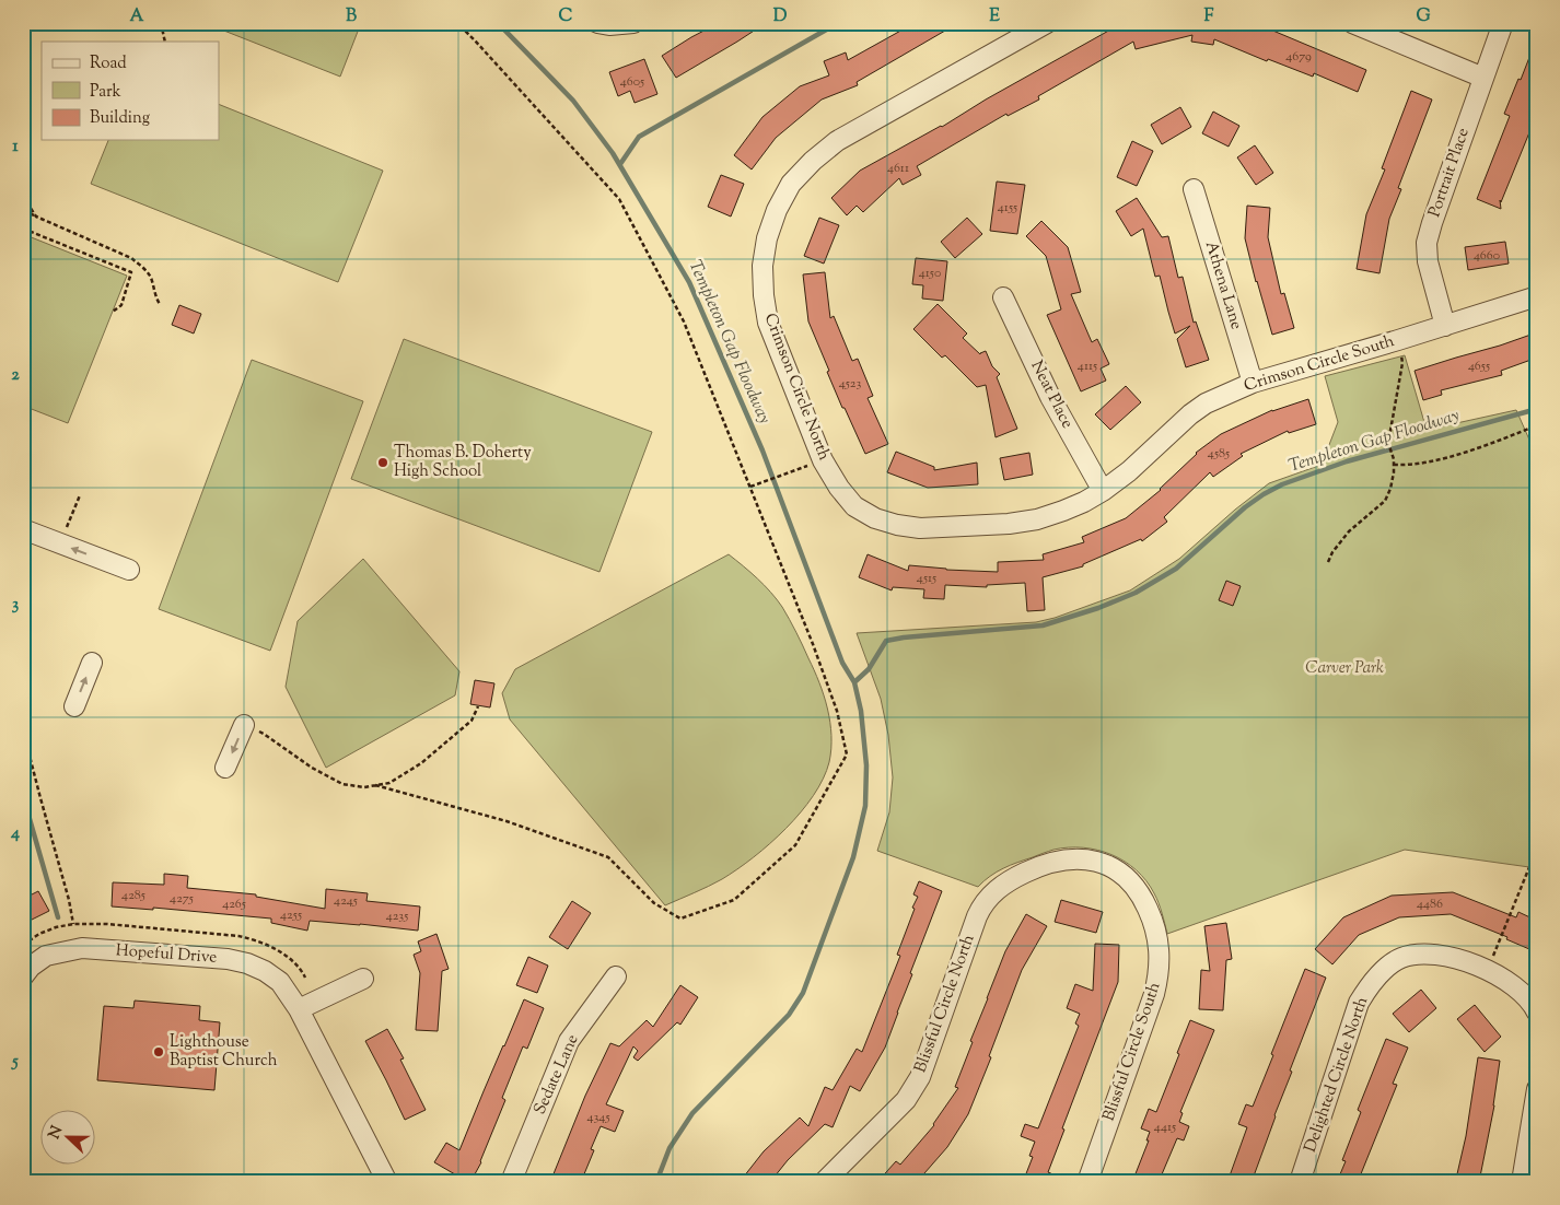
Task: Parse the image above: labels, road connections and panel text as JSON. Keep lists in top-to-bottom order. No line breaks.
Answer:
{"streets":{"street":["Portrait Place","Athena Lane","Crimson Circle South","Crimson Circle North","Neat Place","Hopeful Drive","Blissful Circle North","Blissful Circle South","Sedate Lane","Delighted Circle North"]},"crossings":[["Portrait Place","Crimson Circle South"],["Athena Lane","Crimson Circle South"],["Crimson Circle South","Crimson Circle North"],["Crimson Circle South","Neat Place"],["Blissful Circle North","Blissful Circle South"]],"water":["Templeton Gap Floodway"],"parks":["Carver Park"],"places":["Thomas B. Doherty High School","Lighthouse Baptist Church"],"house_numbers":["4679","4605","4611","4155","4660","4150","4115","4655","4523","4585","4515","4285","4275","4245","4265","4486","4255","4235","4345","4415"],"legend":["Road","Park","Building"],"north":"left","grid":{"columns":["A","B","C","D","E","F","G"],"rows":["1","2","3","4","5"]}}
